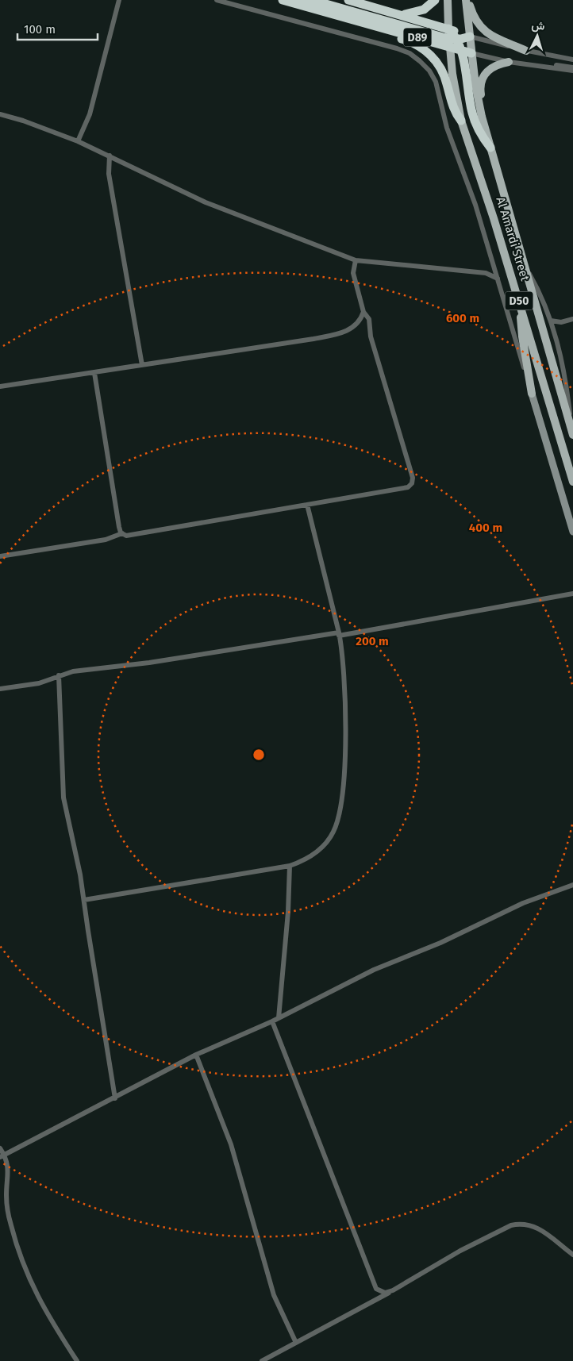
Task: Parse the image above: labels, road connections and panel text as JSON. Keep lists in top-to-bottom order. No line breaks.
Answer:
{"streets":{"highway":["D89"],"main road":["Al Amardi Street","D50"]},"crossings":[["D89","Al Amardi Street"]],"scale_bar":"100 m","north":"top","rings":["600 m","400 m","200 m"]}
